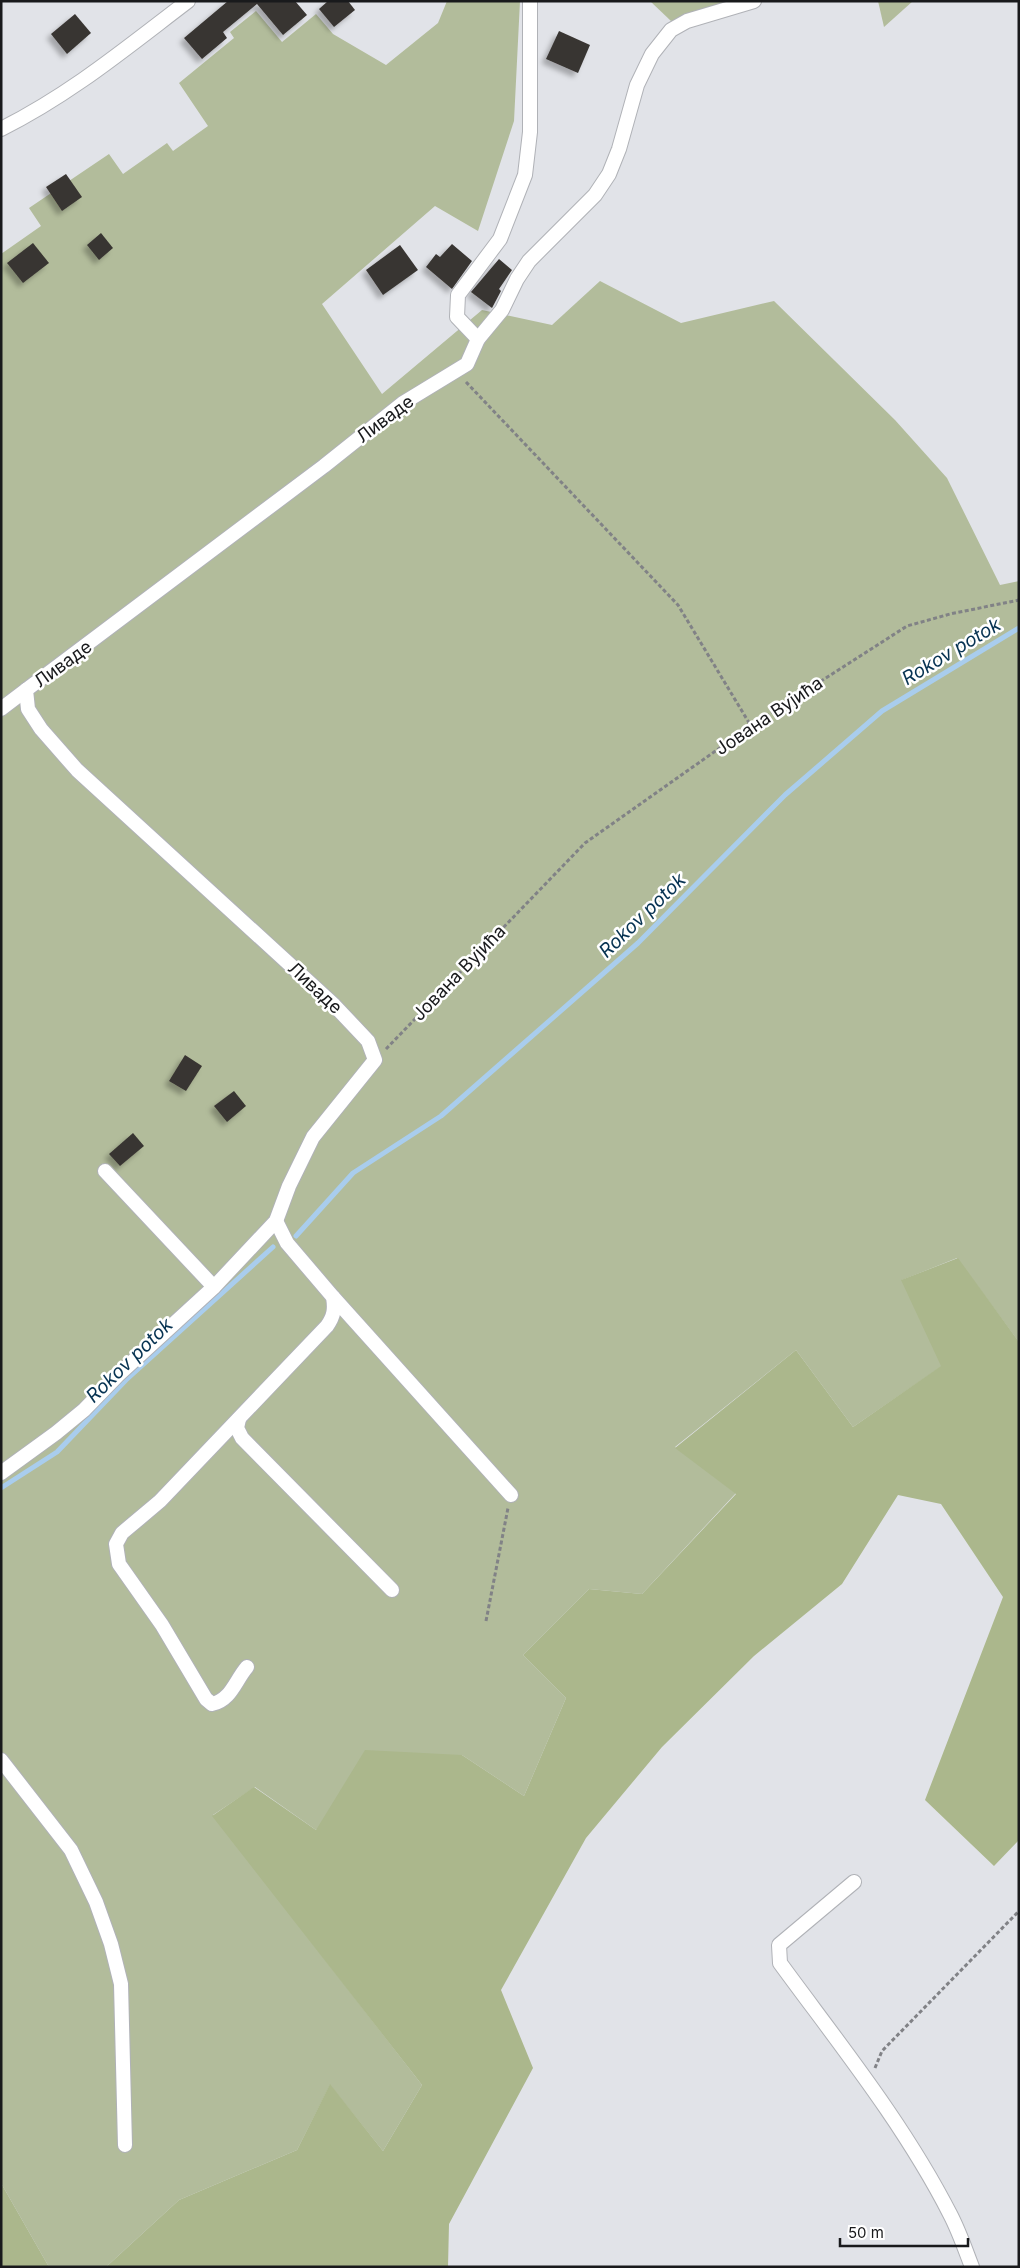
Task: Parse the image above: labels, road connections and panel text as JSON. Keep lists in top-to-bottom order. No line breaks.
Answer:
{"streets":{"street":["Ливаде"],"path":["Јована Вујића"]},"crossings":[["Ливаде","Јована Вујића"]],"water":["Rokov potok"],"scale_bar":"50 m"}
